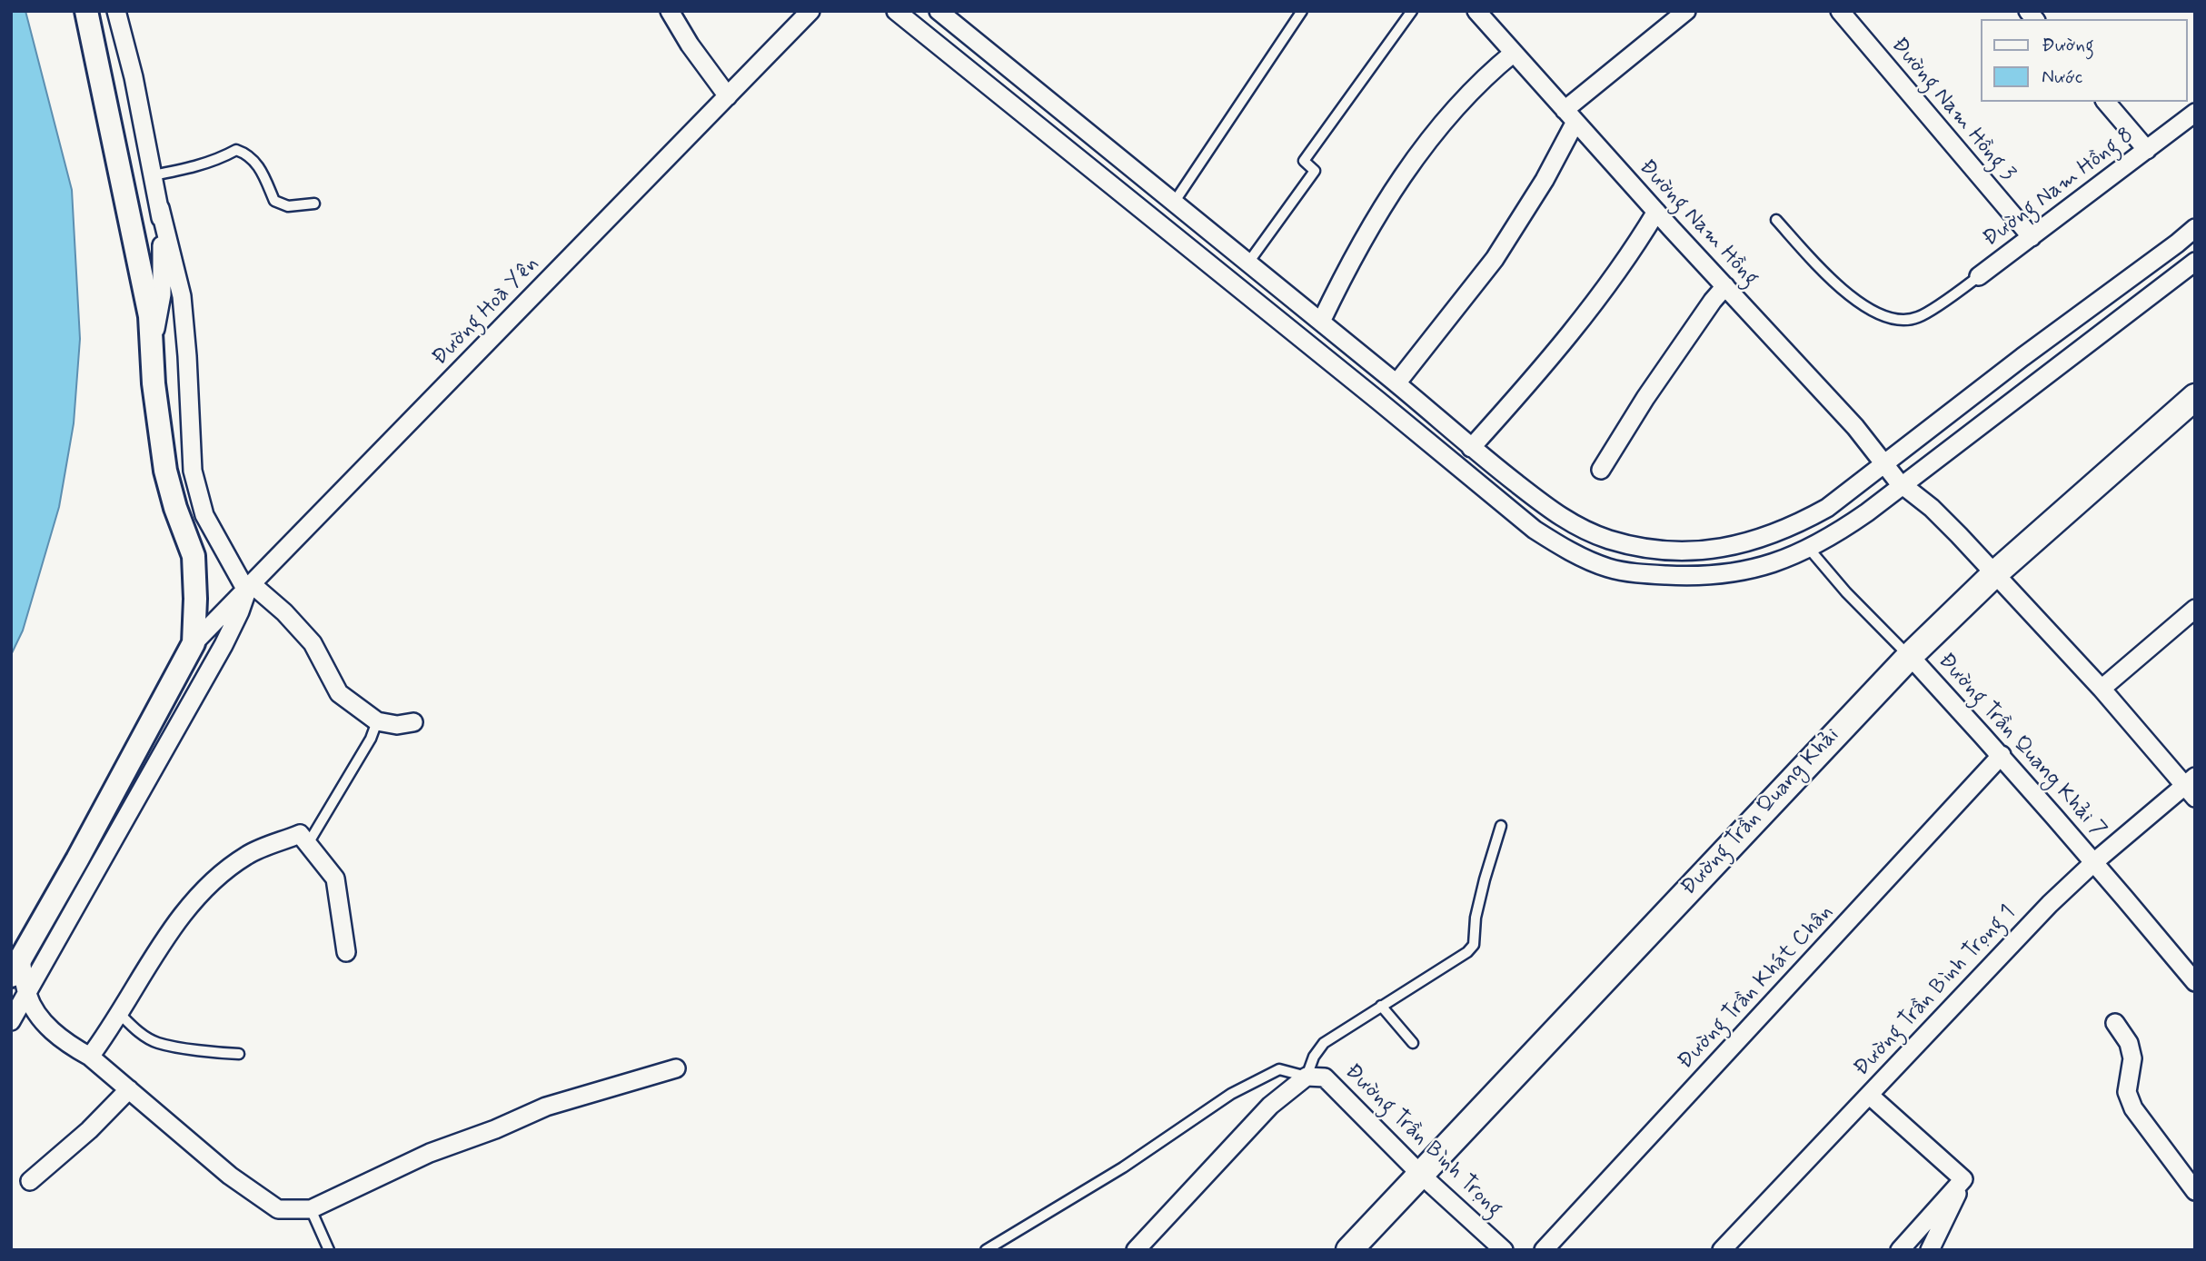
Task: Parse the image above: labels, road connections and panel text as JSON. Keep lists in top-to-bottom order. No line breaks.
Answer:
{"streets":{"main road":["Đường Trần Quang Khải"],"street":["Đường Nam Hồng 3","Đường Nam Hồng 8","Đường Nam Hồng","Đường Hoà Yên","Đường Trần Quang Khải 7","Đường Trần Khát Chân","Đường Trần Bình Trọng 1","Đường Trần Bình Trọng"]},"crossings":[["Đường Nam Hồng 3","Đường Nam Hồng 8"],["Đường Trần Quang Khải 7","Đường Trần Quang Khải"],["Đường Trần Quang Khải 7","Đường Trần Khát Chân"],["Đường Trần Quang Khải 7","Đường Trần Bình Trọng 1"],["Đường Trần Quang Khải","Đường Trần Bình Trọng"]],"legend":["Đường","Nước"]}
